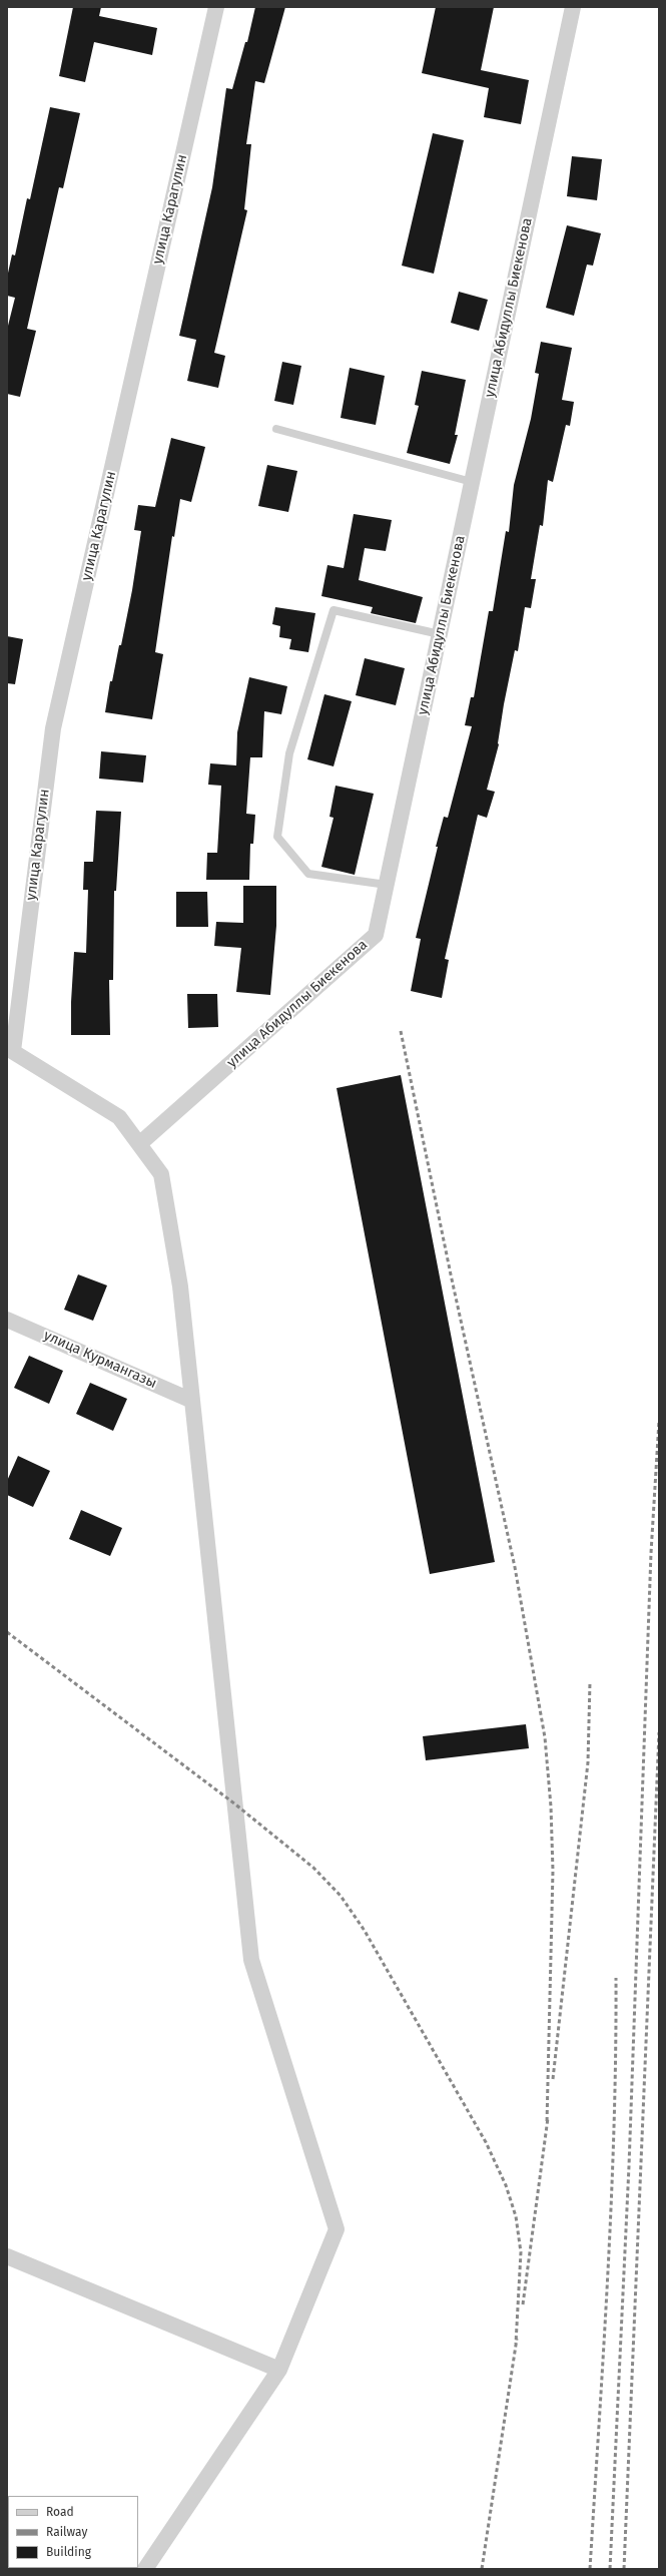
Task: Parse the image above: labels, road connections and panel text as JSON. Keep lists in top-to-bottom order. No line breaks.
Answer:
{"streets":{"street":["улица Карагулин","улица Абидуллы Биекенова","улица Курмангазы"]},"legend":["Road","Railway","Building"]}
